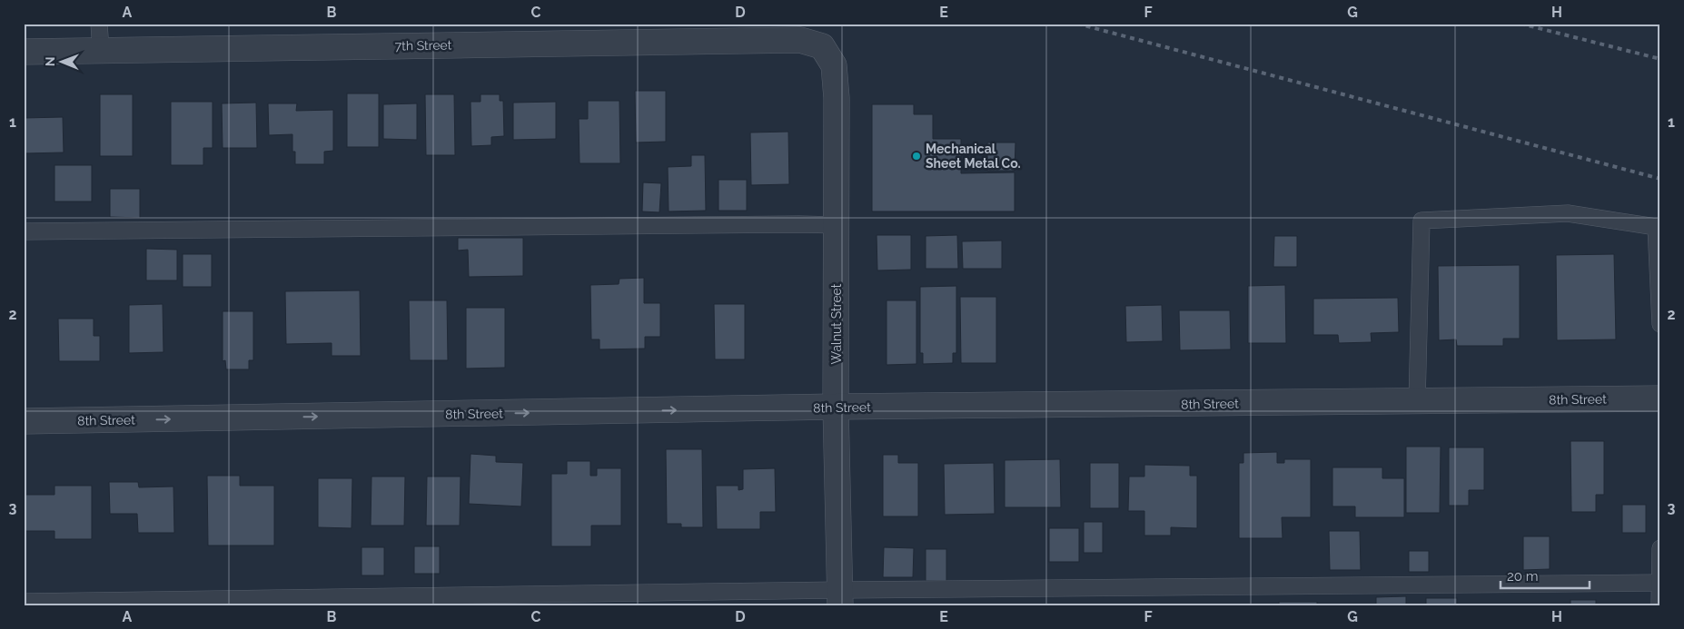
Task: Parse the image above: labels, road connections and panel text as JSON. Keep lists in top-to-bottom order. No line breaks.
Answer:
{"streets":{"street":["7th Street","Walnut Street","8th Street"]},"crossings":[["7th Street","Walnut Street"],["Walnut Street","8th Street"]],"one_way":["8th Street"],"places":["Mechanical Sheet Metal Co."],"scale_bar":"20 m","north":"left","grid":{"columns":["A","B","C","D","E","F","G","H"],"rows":["1","2","3"]}}
